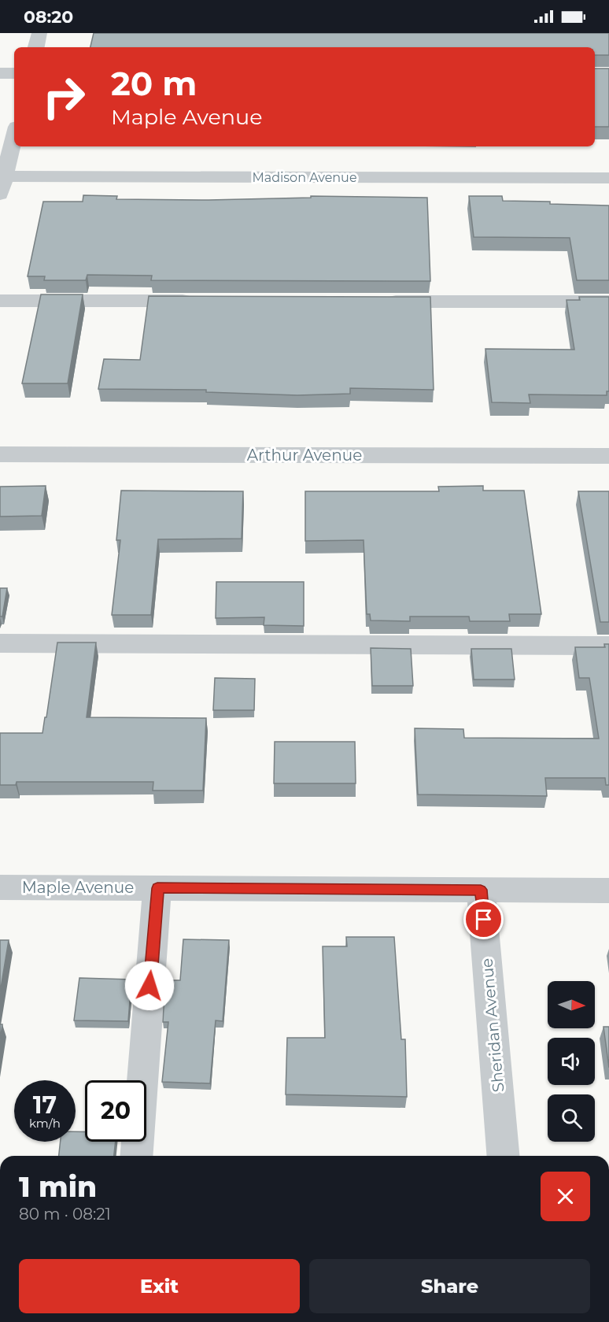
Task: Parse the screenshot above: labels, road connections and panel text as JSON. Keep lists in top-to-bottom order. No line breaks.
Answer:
{"streets":{"street":["Madison Avenue","Arthur Avenue","Maple Avenue","Sheridan Avenue"]},"crossings":[["Maple Avenue","Sheridan Avenue"]],"north":"right","page":{"status":"08:20","turn":["20 m","Maple Avenue"],"speed":"17 km/h","limit":"20","heading":["1 min","80 m · 08:21"],"buttons":["Exit","Share"]}}
